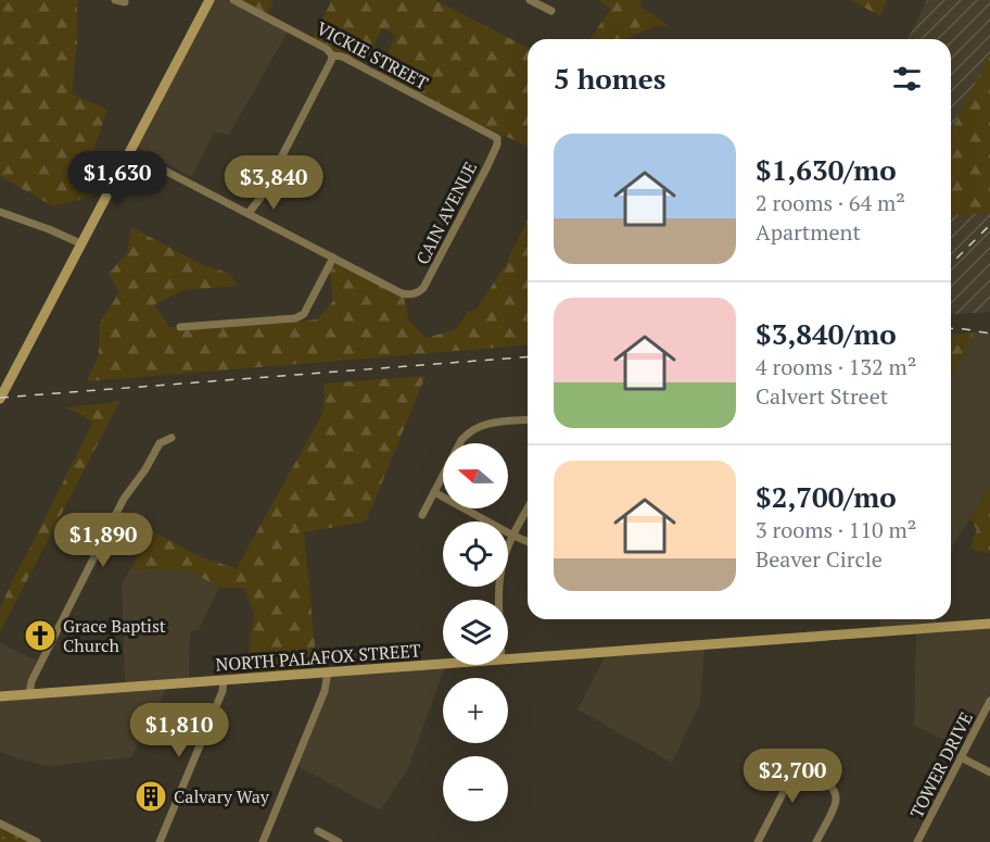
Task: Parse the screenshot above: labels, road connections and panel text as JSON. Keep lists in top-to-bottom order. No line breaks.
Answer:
{"streets":{"main road":["NORTH PALAFOX STREET"],"street":["VICKIE STREET","CAIN AVENUE","TOWER DRIVE"]},"crossings":[["VICKIE STREET","CAIN AVENUE"]],"places":{"church":["Grace Baptist Church"],"building":["Calvary Way"]},"north":"left","page":{"heading":"5 homes","list":[{"name":"$1,630/mo","note":"2 rooms · 64 m² · Apartment"},{"name":"$3,840/mo","note":"4 rooms · 132 m² · Calvert Street"},{"name":"$2,700/mo","note":"3 rooms · 110 m² · Beaver Circle"}],"price":["$1,630","$3,840","$1,890","$1,810","$2,700"],"map_buttons":["+","−"]}}
